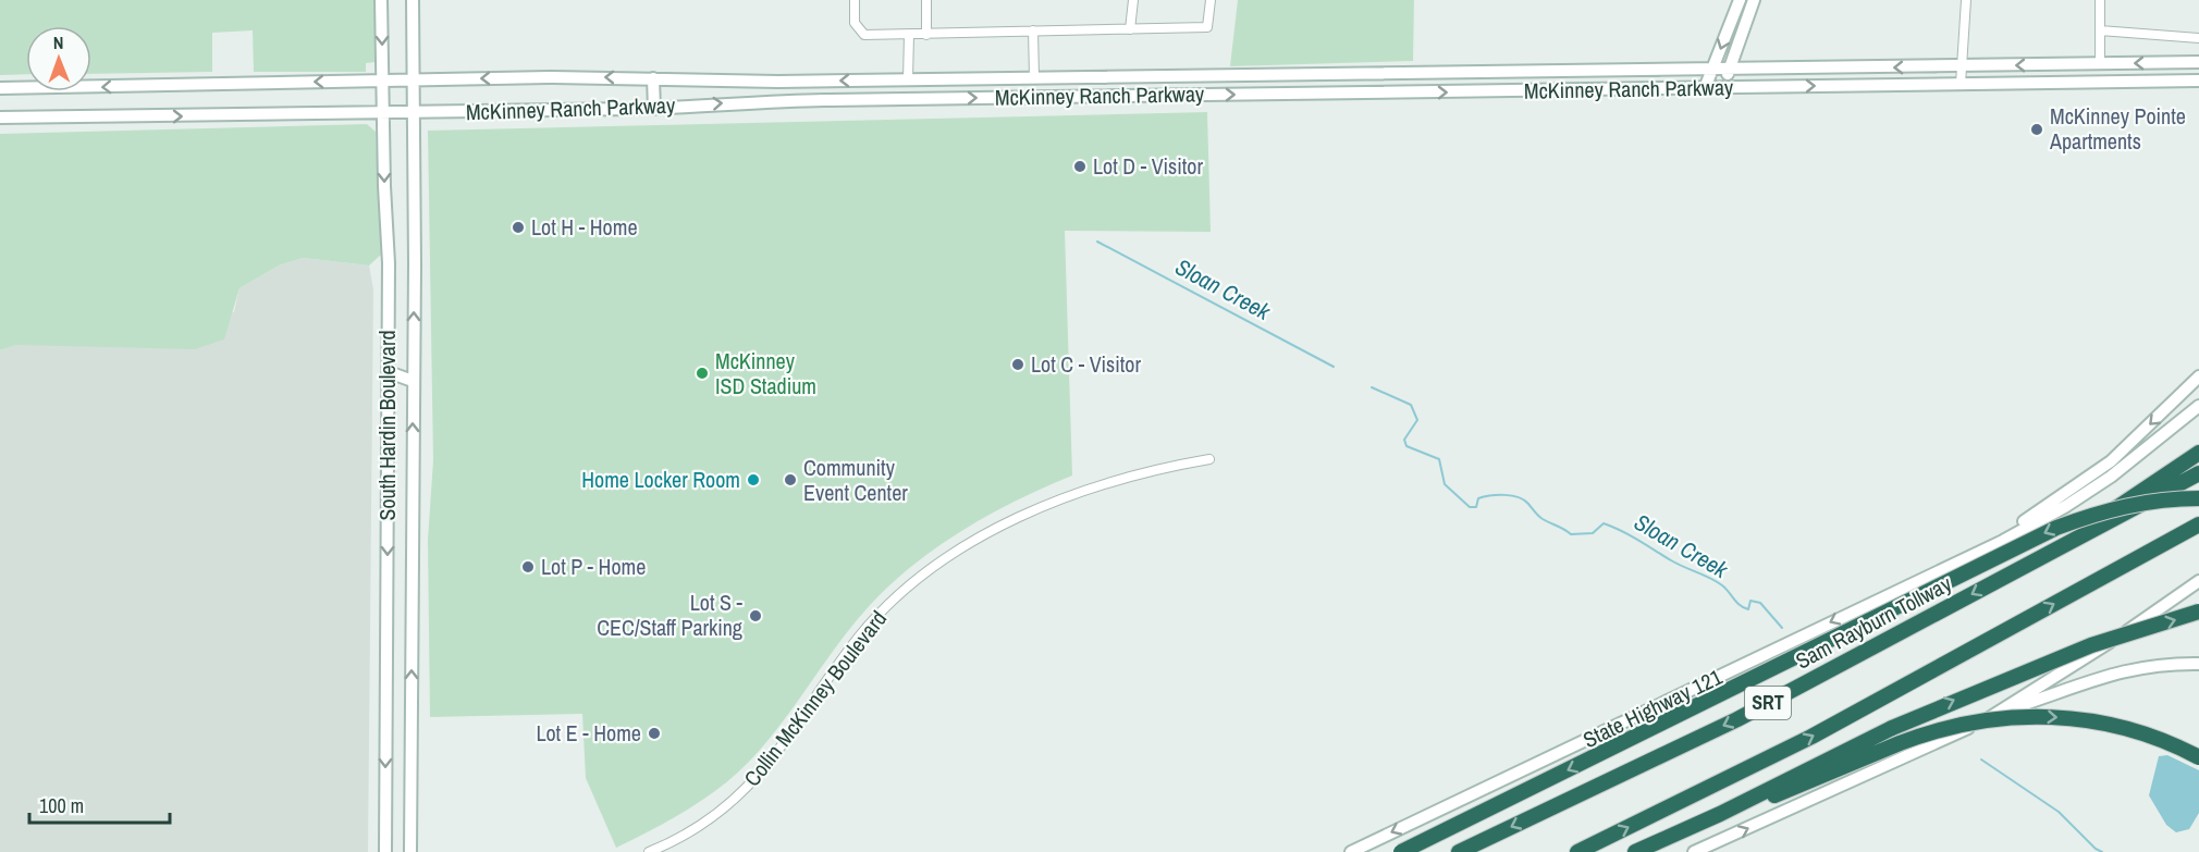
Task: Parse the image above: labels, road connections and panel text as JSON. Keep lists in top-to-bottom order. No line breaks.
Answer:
{"streets":{"highway":["Sam Rayburn Tollway","SRT"],"main road":["McKinney Ranch Parkway","South Hardin Boulevard","State Highway 121"],"street":["Collin McKinney Boulevard"]},"crossings":[["McKinney Ranch Parkway","South Hardin Boulevard"]],"one_way":["State Highway 121"],"water":["Sloan Creek"],"places":["McKinney Pointe Apartments","Lot D - Visitor","Lot H - Home","Lot C - Visitor","McKinney ISD Stadium","Home Locker Room","Community Event Center","Lot P - Home","Lot S - CEC/Staff Parking","Lot E - Home"],"scale_bar":"100 m","north":"top"}
